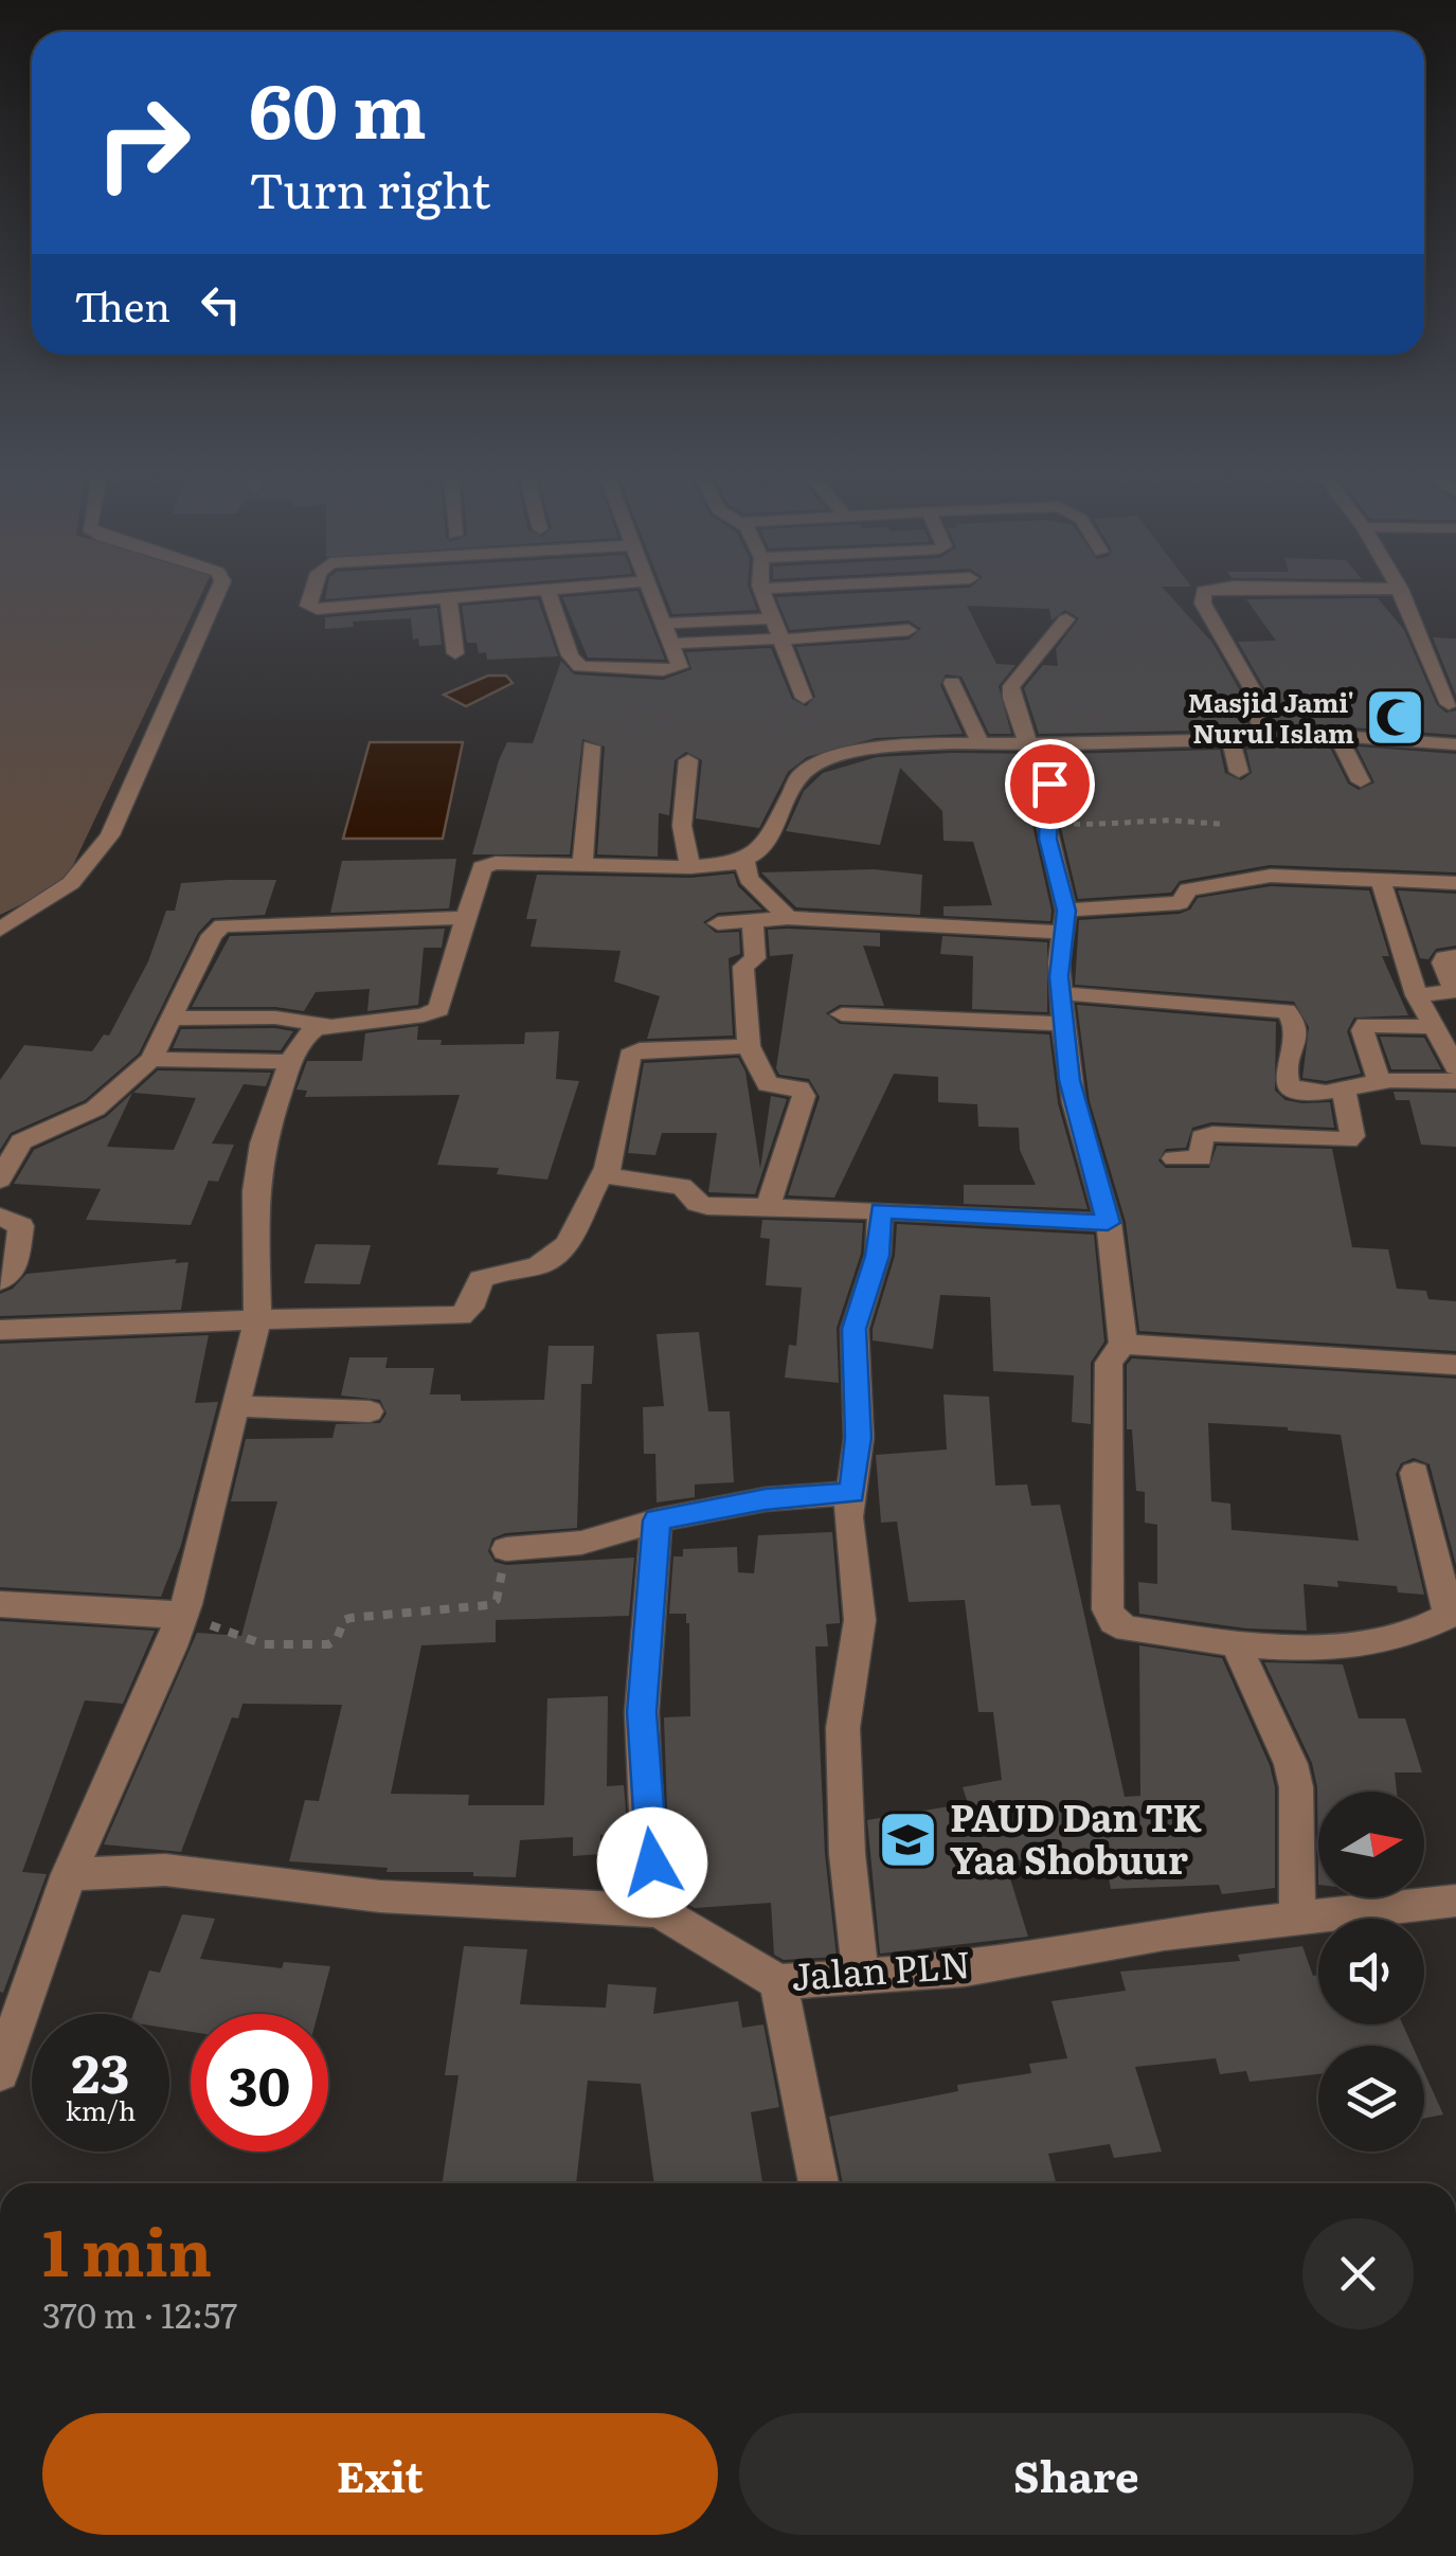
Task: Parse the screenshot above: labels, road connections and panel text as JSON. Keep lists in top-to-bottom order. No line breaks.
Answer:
{"streets":{"street":["Jalan PLN"]},"places":{"mosque":["Masjid Jami' Nurul Islam"],"school or university":["PAUD Dan TK Yaa Shobuur"]},"north":"right","page":{"turn":["60 m","Turn right"],"then":"Then","speed":"23 km/h","limit":"30","heading":["1 min","370 m · 12:57"],"buttons":["Exit","Share"]}}
